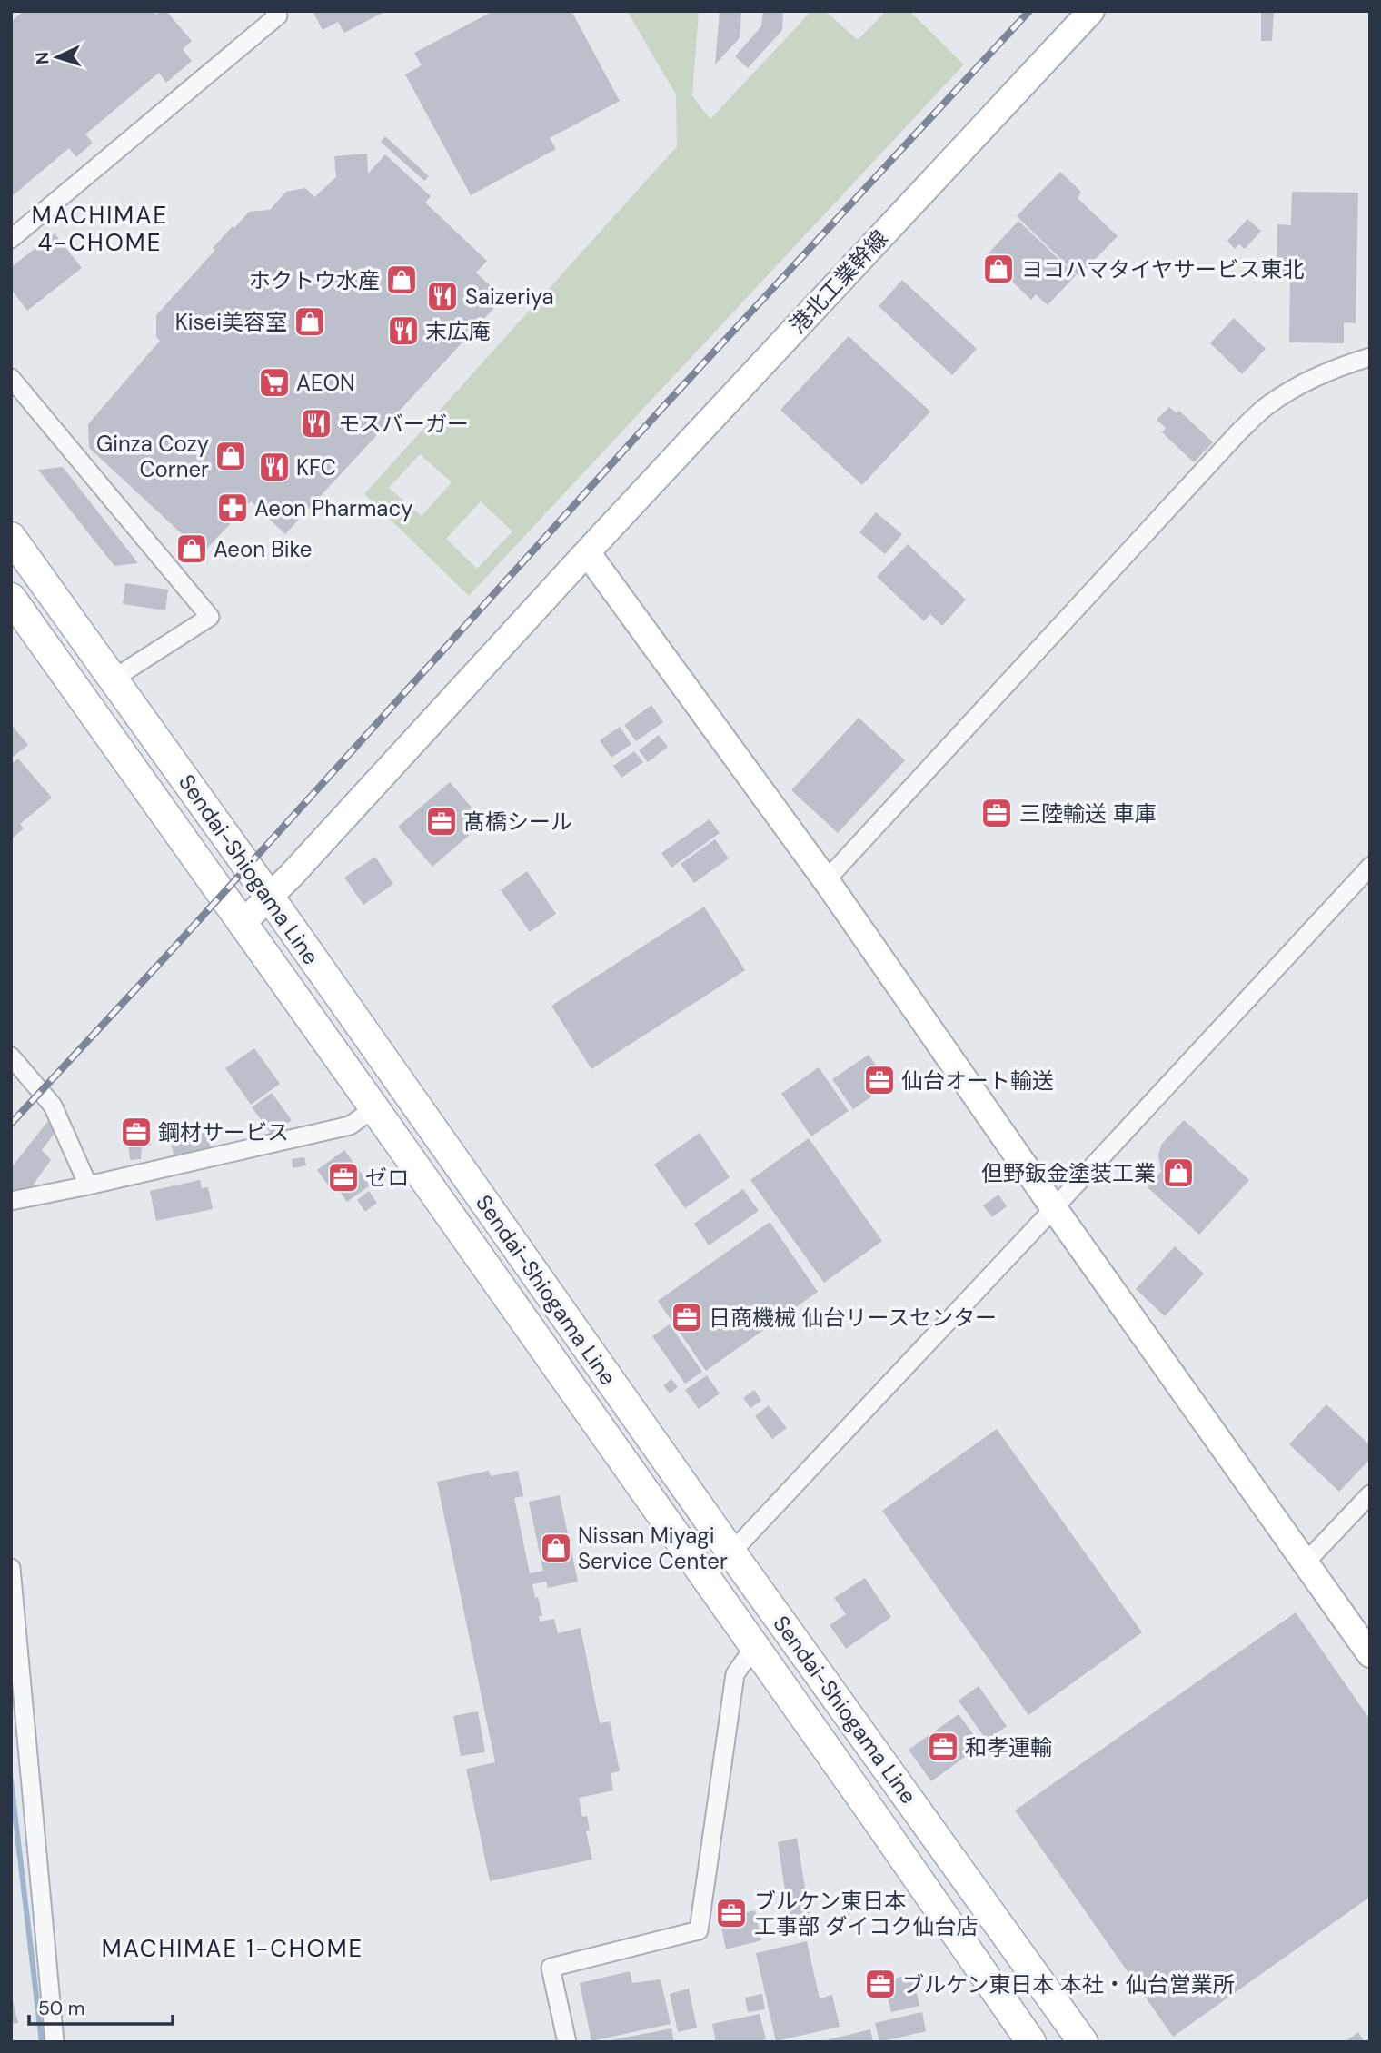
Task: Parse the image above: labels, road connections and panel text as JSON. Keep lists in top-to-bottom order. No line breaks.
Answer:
{"streets":{"main road":["Sendai-Shiogama Line"],"street":["港北工業幹線"]},"crossings":[["港北工業幹線","Sendai-Shiogama Line"]],"districts":["MACHIMAE 4-CHOME","MACHIMAE 1-CHOME"],"places":{"shop":["ヨコハマタイヤサービス東北","ホクトウ水産","Kisei美容室","Ginza Cozy Corner","Aeon Bike","但野鈑金塗装工業","Nissan Miyagi Service Center"],"restaurant":["Saizeriya","末広庵","モスバーガー","KFC"],"supermarket":["AEON"],"pharmacy":["Aeon Pharmacy"],"office":["三陸輸送 車庫","髙橋シール","仙台オート輸送","鋼材サービス","ゼロ","日商機械 仙台リースセンター","和孝運輸","ブルケン東日本 工事部 ダイコク仙台店","ブルケン東日本 本社・仙台営業所"]},"scale_bar":"50 m","north":"left"}
